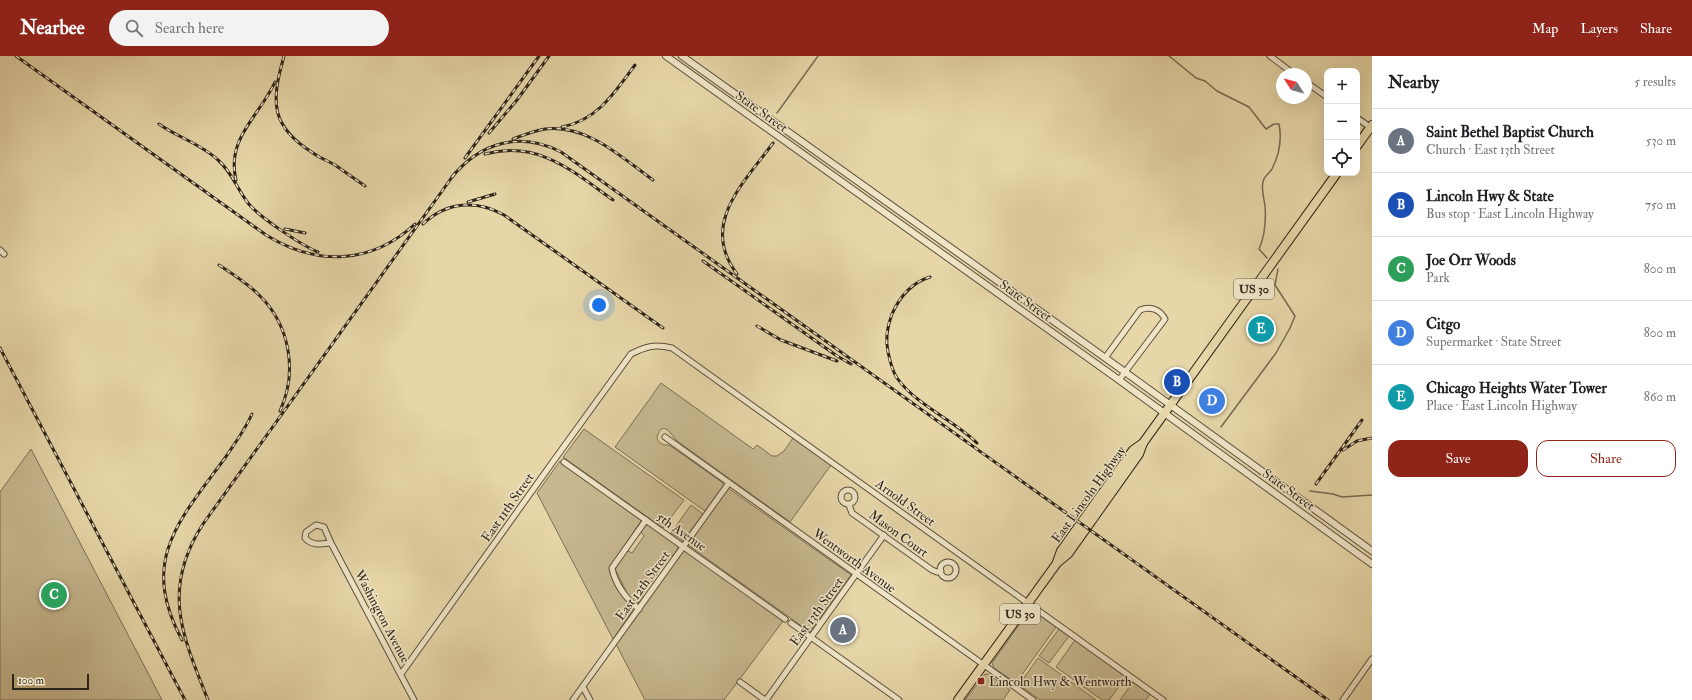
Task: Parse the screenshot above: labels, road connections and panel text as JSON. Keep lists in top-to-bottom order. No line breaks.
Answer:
{"streets":{"main road":["US 30","East Lincoln Highway"],"street":["State Street","Arnold Street","East 11th Street","5th Avenue","Mason Court","Wentworth Avenue","East 12th Street","East 13th Street","Washington Avenue"]},"crossings":[["State Street","East Lincoln Highway"],["East Lincoln Highway","Arnold Street"],["East Lincoln Highway","Wentworth Avenue"],["Arnold Street","East 11th Street"],["East 11th Street","Washington Avenue"],["5th Avenue","East 12th Street"],["Mason Court","East 13th Street"],["Wentworth Avenue","East 12th Street"],["Wentworth Avenue","East 13th Street"]],"places":{"transit":["Lincoln Hwy & Wentworth"]},"scale_bar":"100 m","north":"top left","page":{"header":"Nearbee","search":"Search here","nav":["Map","Layers","Share"],"heading":["Nearby","5 results"],"map_buttons":["+","−"],"list":[{"mark":"A","name":"Saint Bethel Baptist Church","note":"Church · East 13th Street","value":"530 m"},{"mark":"B","name":"Lincoln Hwy & State","note":"Bus stop · East Lincoln Highway","value":"750 m"},{"mark":"C","name":"Joe Orr Woods","note":"Park","value":"800 m"},{"mark":"D","name":"Citgo","note":"Supermarket · State Street","value":"800 m"},{"mark":"E","name":"Chicago Heights Water Tower","note":"Place · East Lincoln Highway","value":"860 m"}],"pins":["E","B","D","C","A"],"buttons":["Save","Share"],"scale":"100 m"}}
